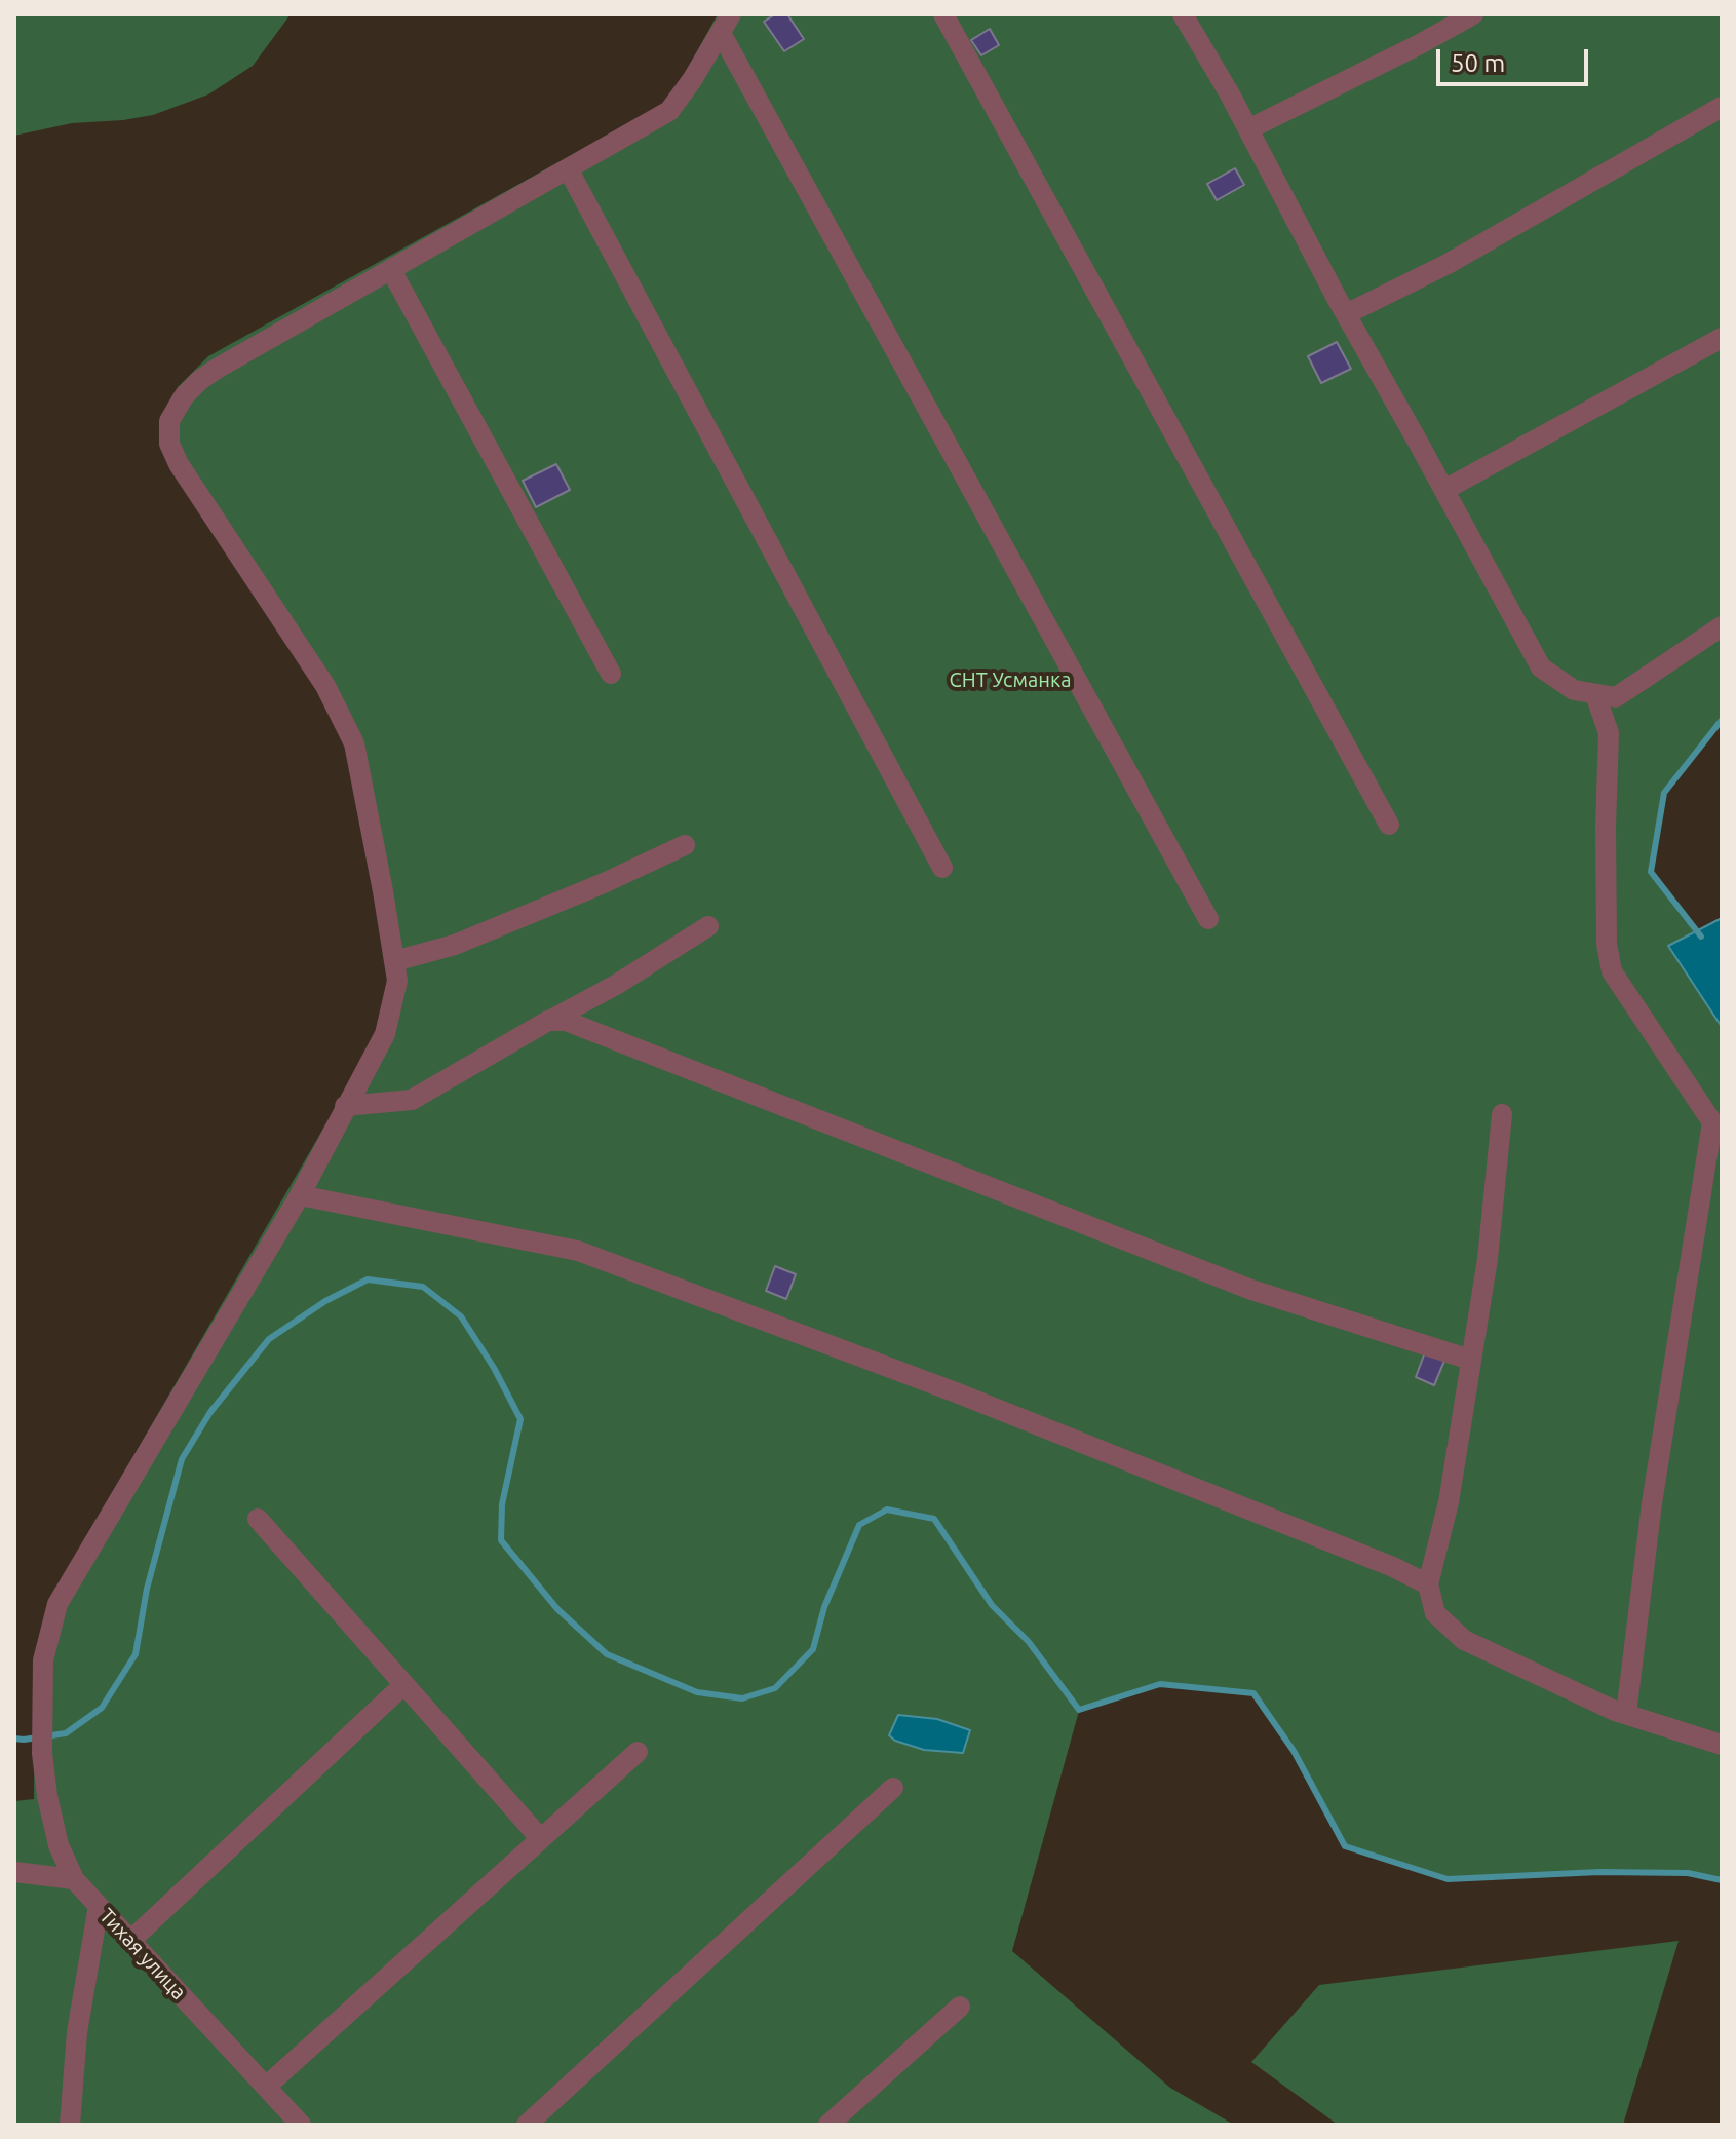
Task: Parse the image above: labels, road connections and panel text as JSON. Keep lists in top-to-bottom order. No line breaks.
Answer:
{"streets":{"street":["Тихая улица"]},"parks":["СНТ Усманка"],"scale_bar":"50 m"}
